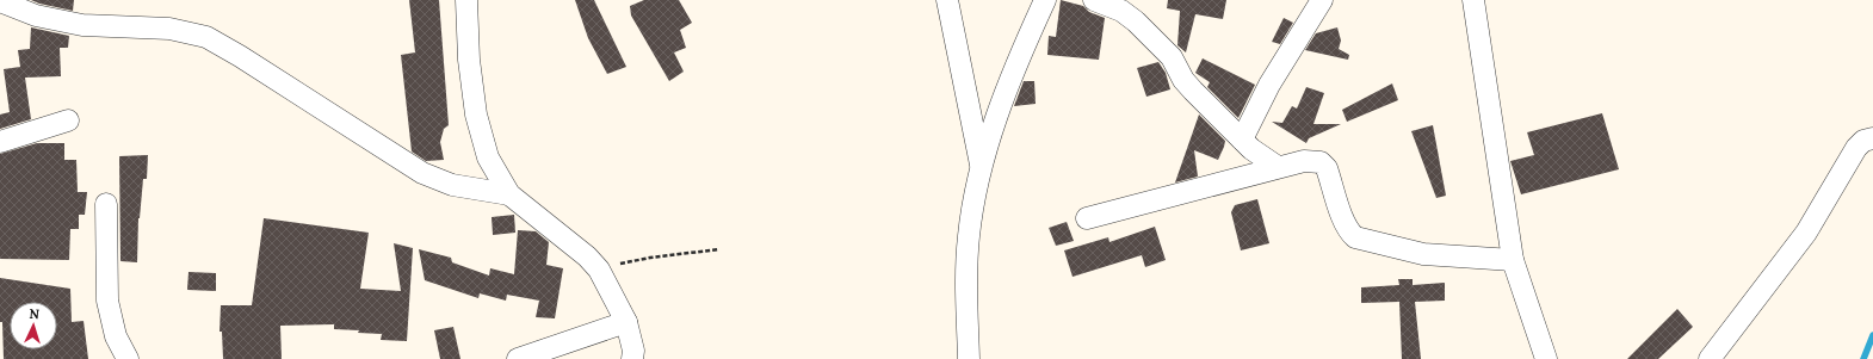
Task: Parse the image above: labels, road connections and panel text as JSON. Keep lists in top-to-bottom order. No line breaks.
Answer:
{"north":"top"}
